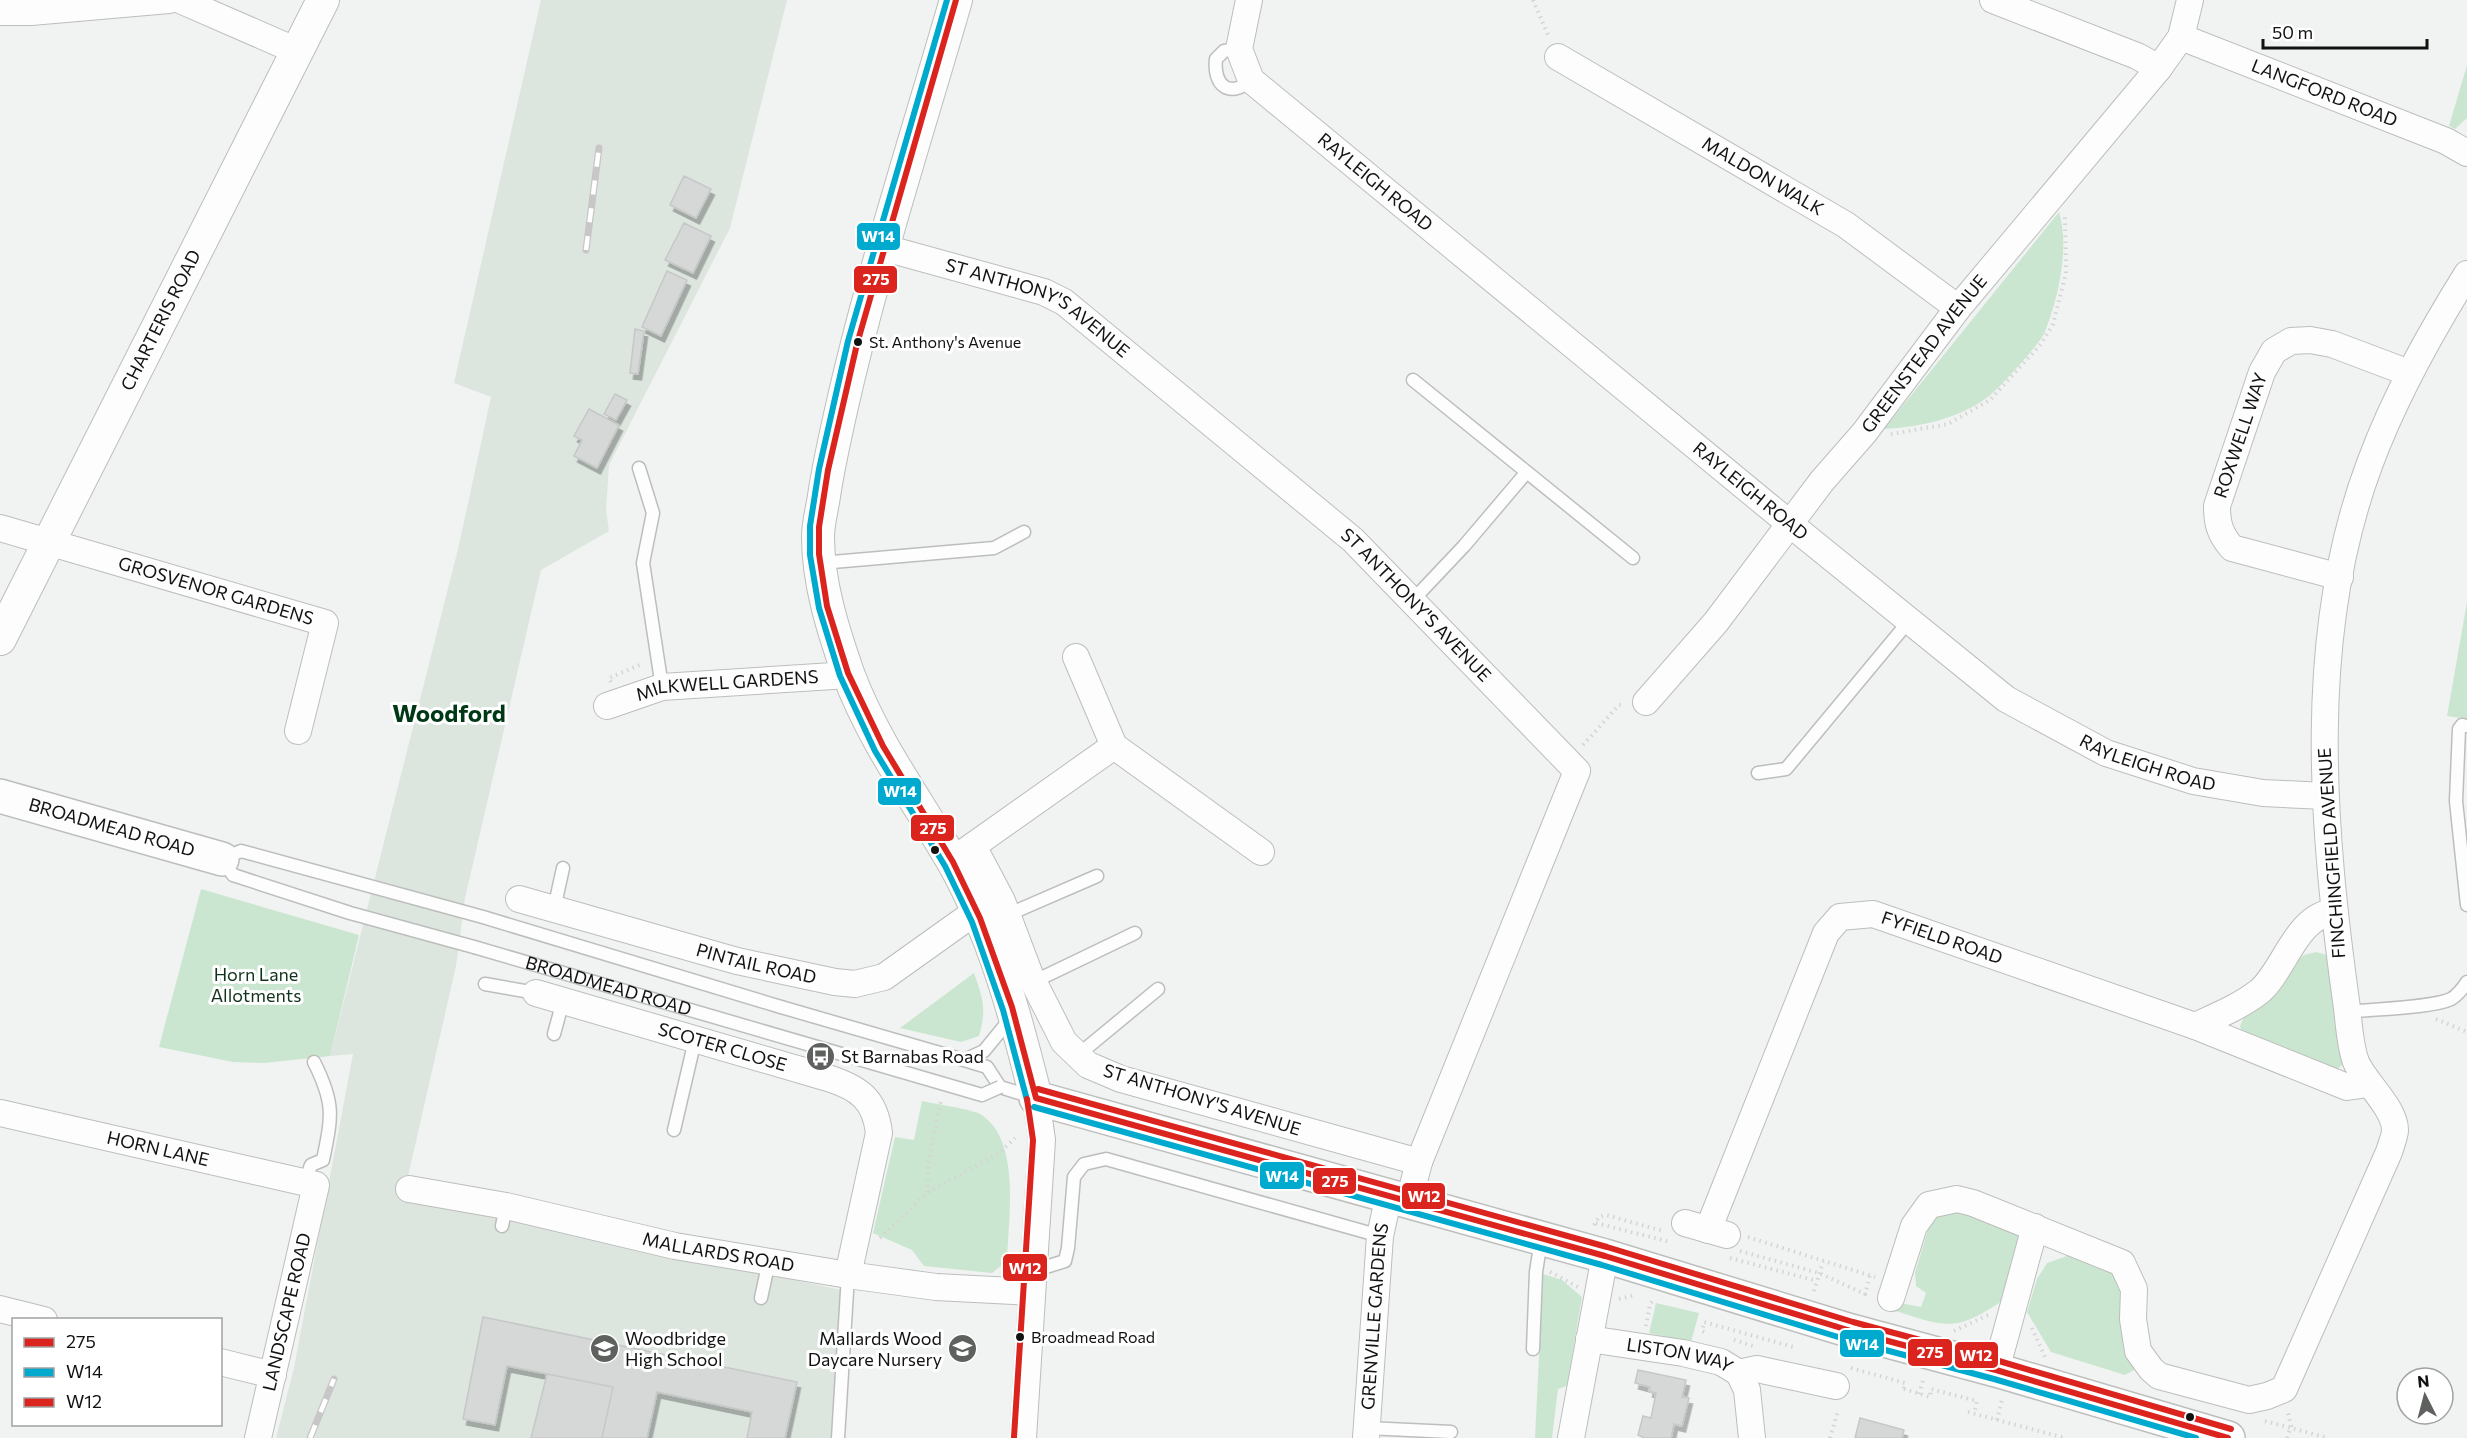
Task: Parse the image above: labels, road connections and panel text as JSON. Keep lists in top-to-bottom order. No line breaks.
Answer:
{"streets":{"main road":["BROADMEAD ROAD"],"street":["LANGFORD ROAD","MALDON WALK","RAYLEIGH ROAD","ST ANTHONY'S AVENUE","CHARTERIS ROAD","GREENSTEAD AVENUE","ROXWELL WAY","GROSVENOR GARDENS","MILKWELL GARDENS","FINCHINGFIELD AVENUE","FYFIELD ROAD","PINTAIL ROAD","SCOTER CLOSE","HORN LANE","MALLARDS ROAD","LANDSCAPE ROAD","GRENVILLE GARDENS","LISTON WAY"]},"crossings":[["LANGFORD ROAD","GREENSTEAD AVENUE"],["MALDON WALK","GREENSTEAD AVENUE"],["RAYLEIGH ROAD","GREENSTEAD AVENUE"],["RAYLEIGH ROAD","FINCHINGFIELD AVENUE"],["ST ANTHONY'S AVENUE","PINTAIL ROAD"],["CHARTERIS ROAD","GROSVENOR GARDENS"],["ROXWELL WAY","FINCHINGFIELD AVENUE"],["BROADMEAD ROAD","GRENVILLE GARDENS"],["FINCHINGFIELD AVENUE","FYFIELD ROAD"],["SCOTER CLOSE","MALLARDS ROAD"],["HORN LANE","LANDSCAPE ROAD"]],"districts":["Woodford"],"parks":["Horn Lane Allotments"],"places":{"other":["St. Anthony's Avenue","Broadmead Road"],"bus stop":["St Barnabas Road"],"school or university":["Woodbridge High School","Mallards Wood Daycare Nursery"]},"lines":["transit line 275","transit line W14","transit line W12"],"legend":["275","W14","W12"],"scale_bar":"50 m","north":"top"}
